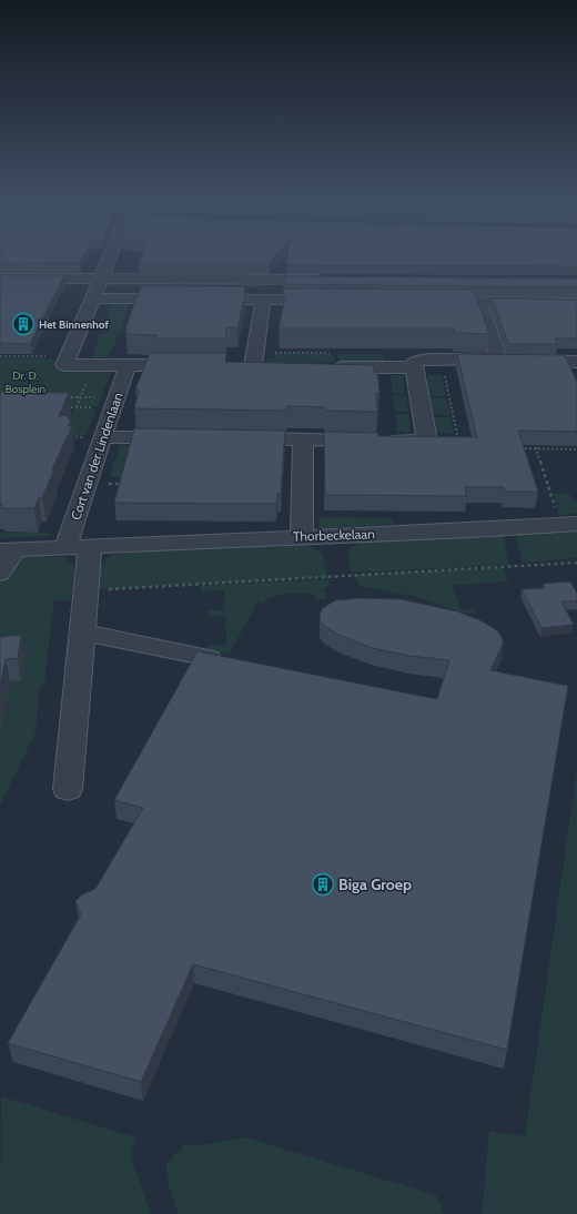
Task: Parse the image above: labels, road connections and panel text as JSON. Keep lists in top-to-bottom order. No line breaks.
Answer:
{"streets":{"street":["Cort van der Lindenlaan","Thorbeckelaan"]},"crossings":[["Cort van der Lindenlaan","Thorbeckelaan"]],"parks":["Dr. D. Bosplein"],"places":{"building":["Het Binnenhof","Biga Groep"]}}
